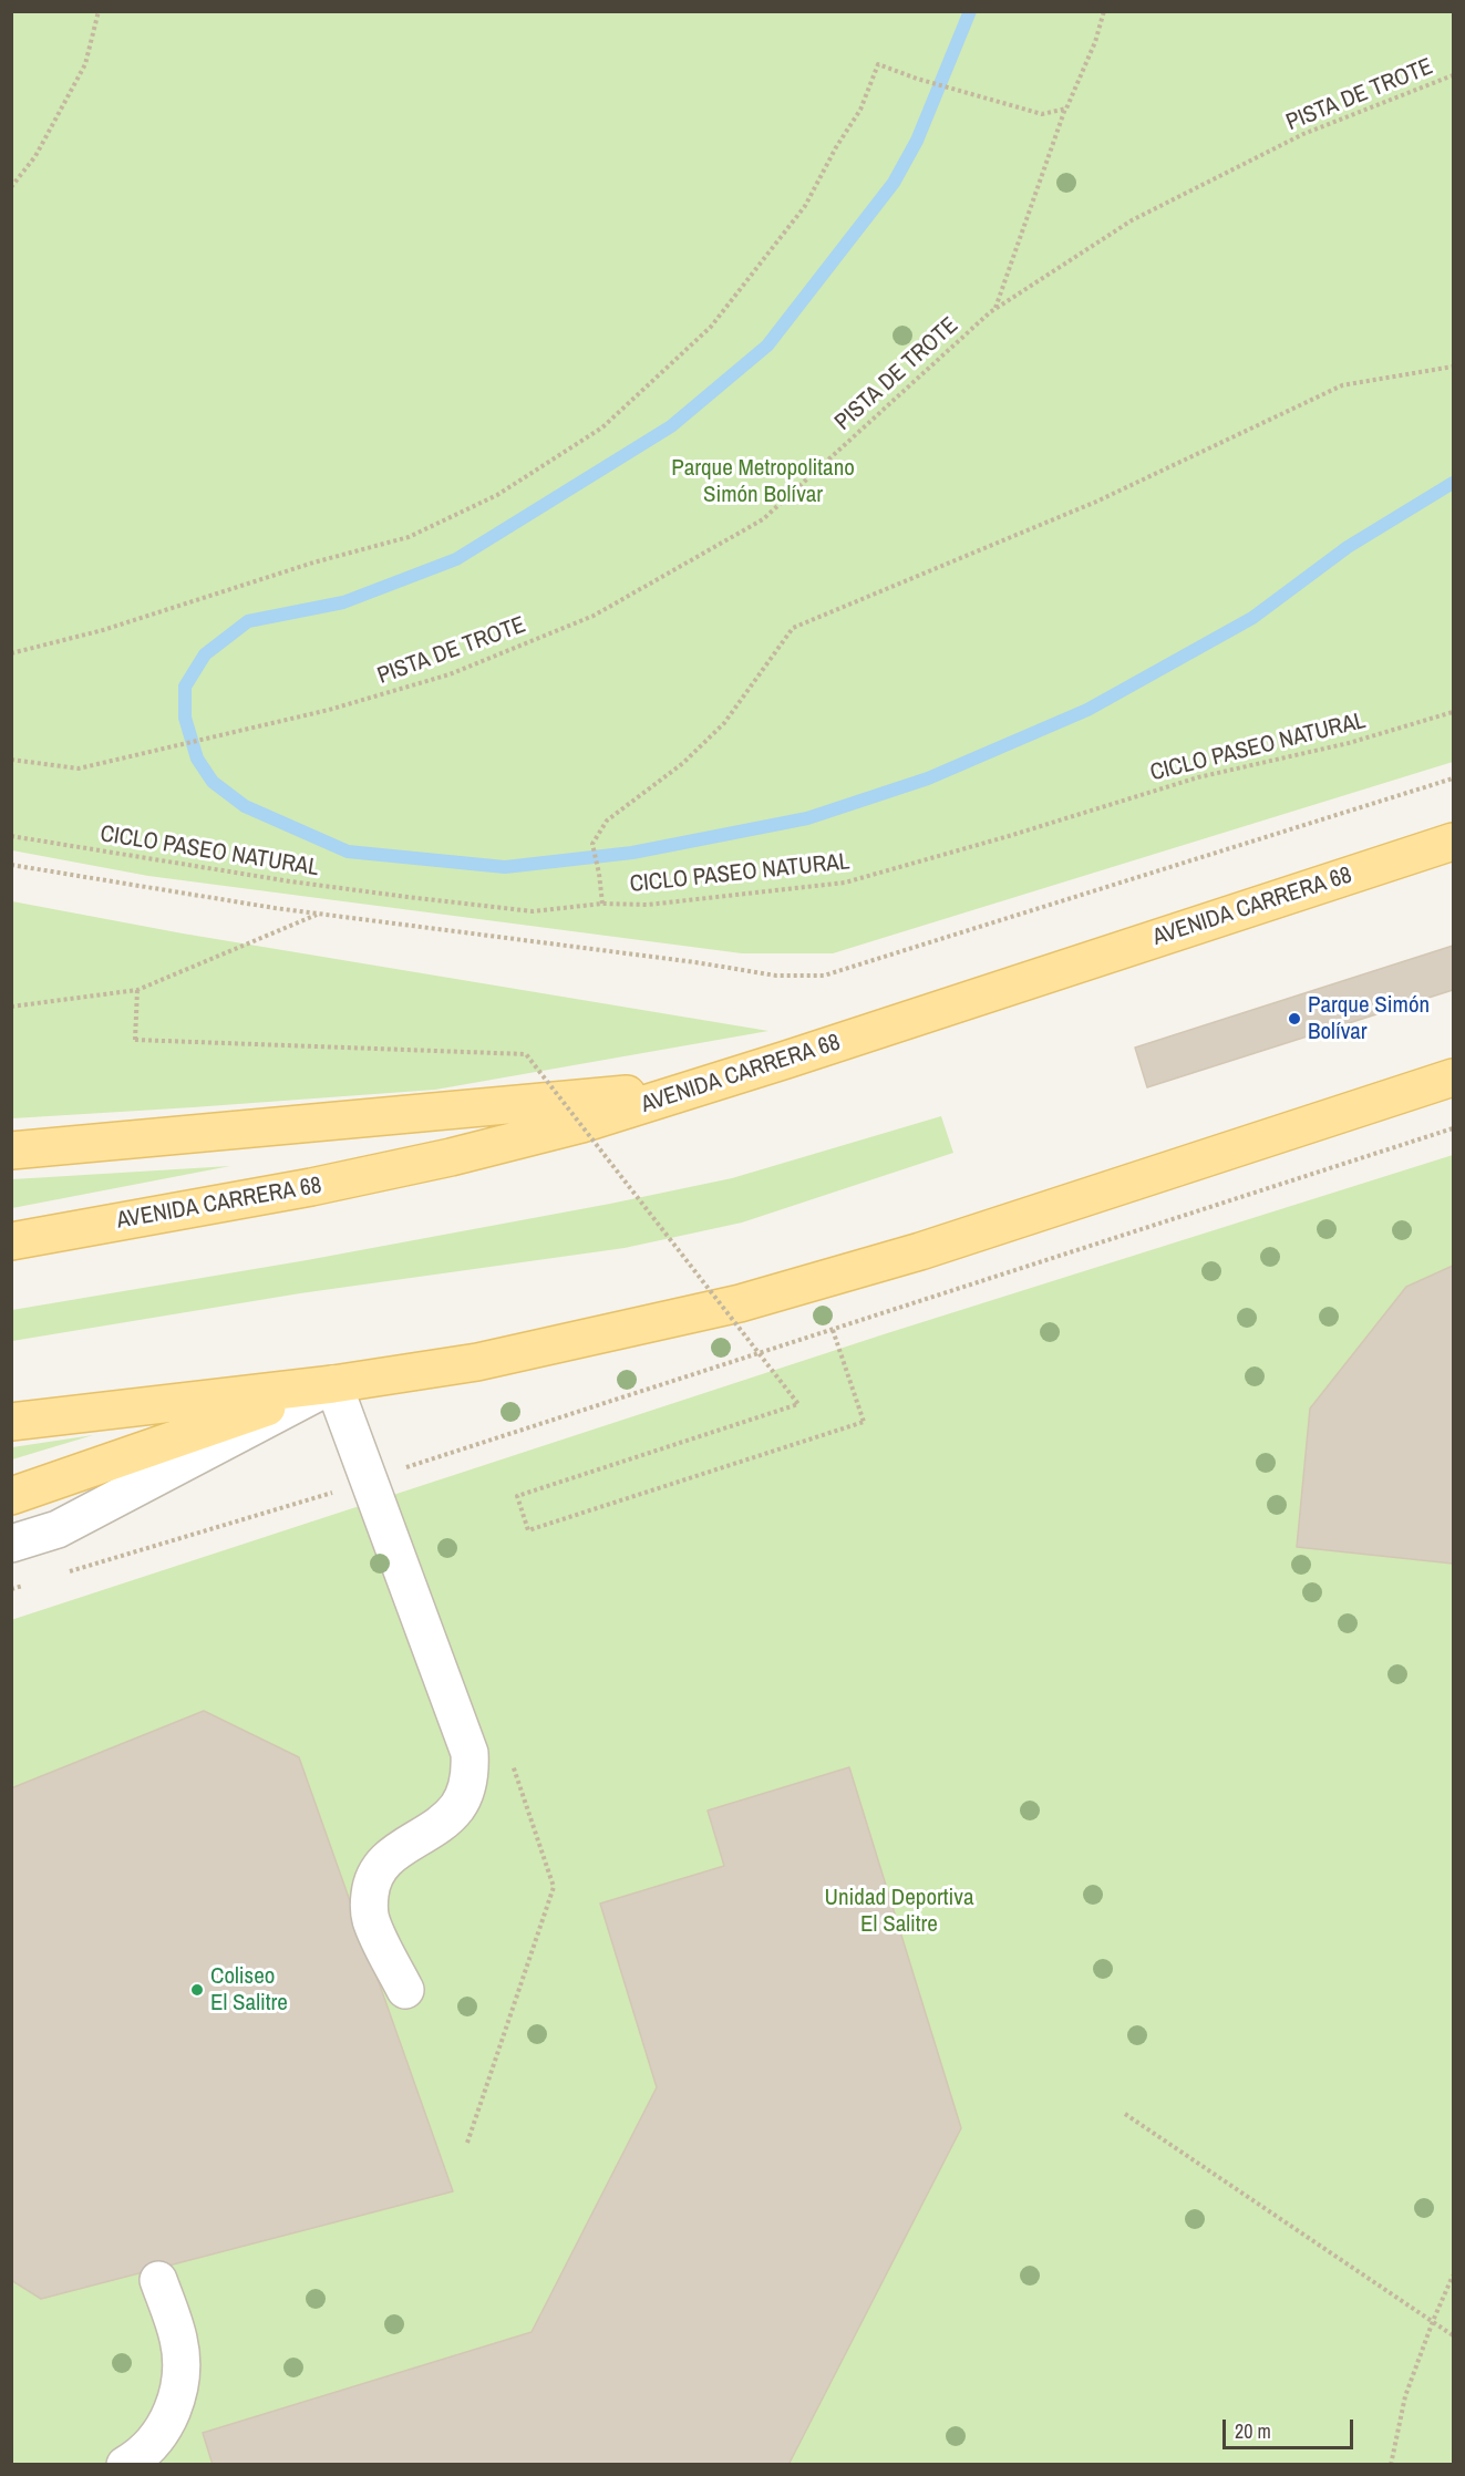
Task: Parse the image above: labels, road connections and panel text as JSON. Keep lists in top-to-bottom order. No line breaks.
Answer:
{"streets":{"main road":["AVENIDA CARRERA 68"],"path":["PISTA DE TROTE","CICLO PASEO NATURAL"]},"parks":["Parque Metropolitano Simón Bolívar","Unidad Deportiva El Salitre"],"places":["Parque Simón Bolívar","Coliseo El Salitre"],"scale_bar":"20 m"}
